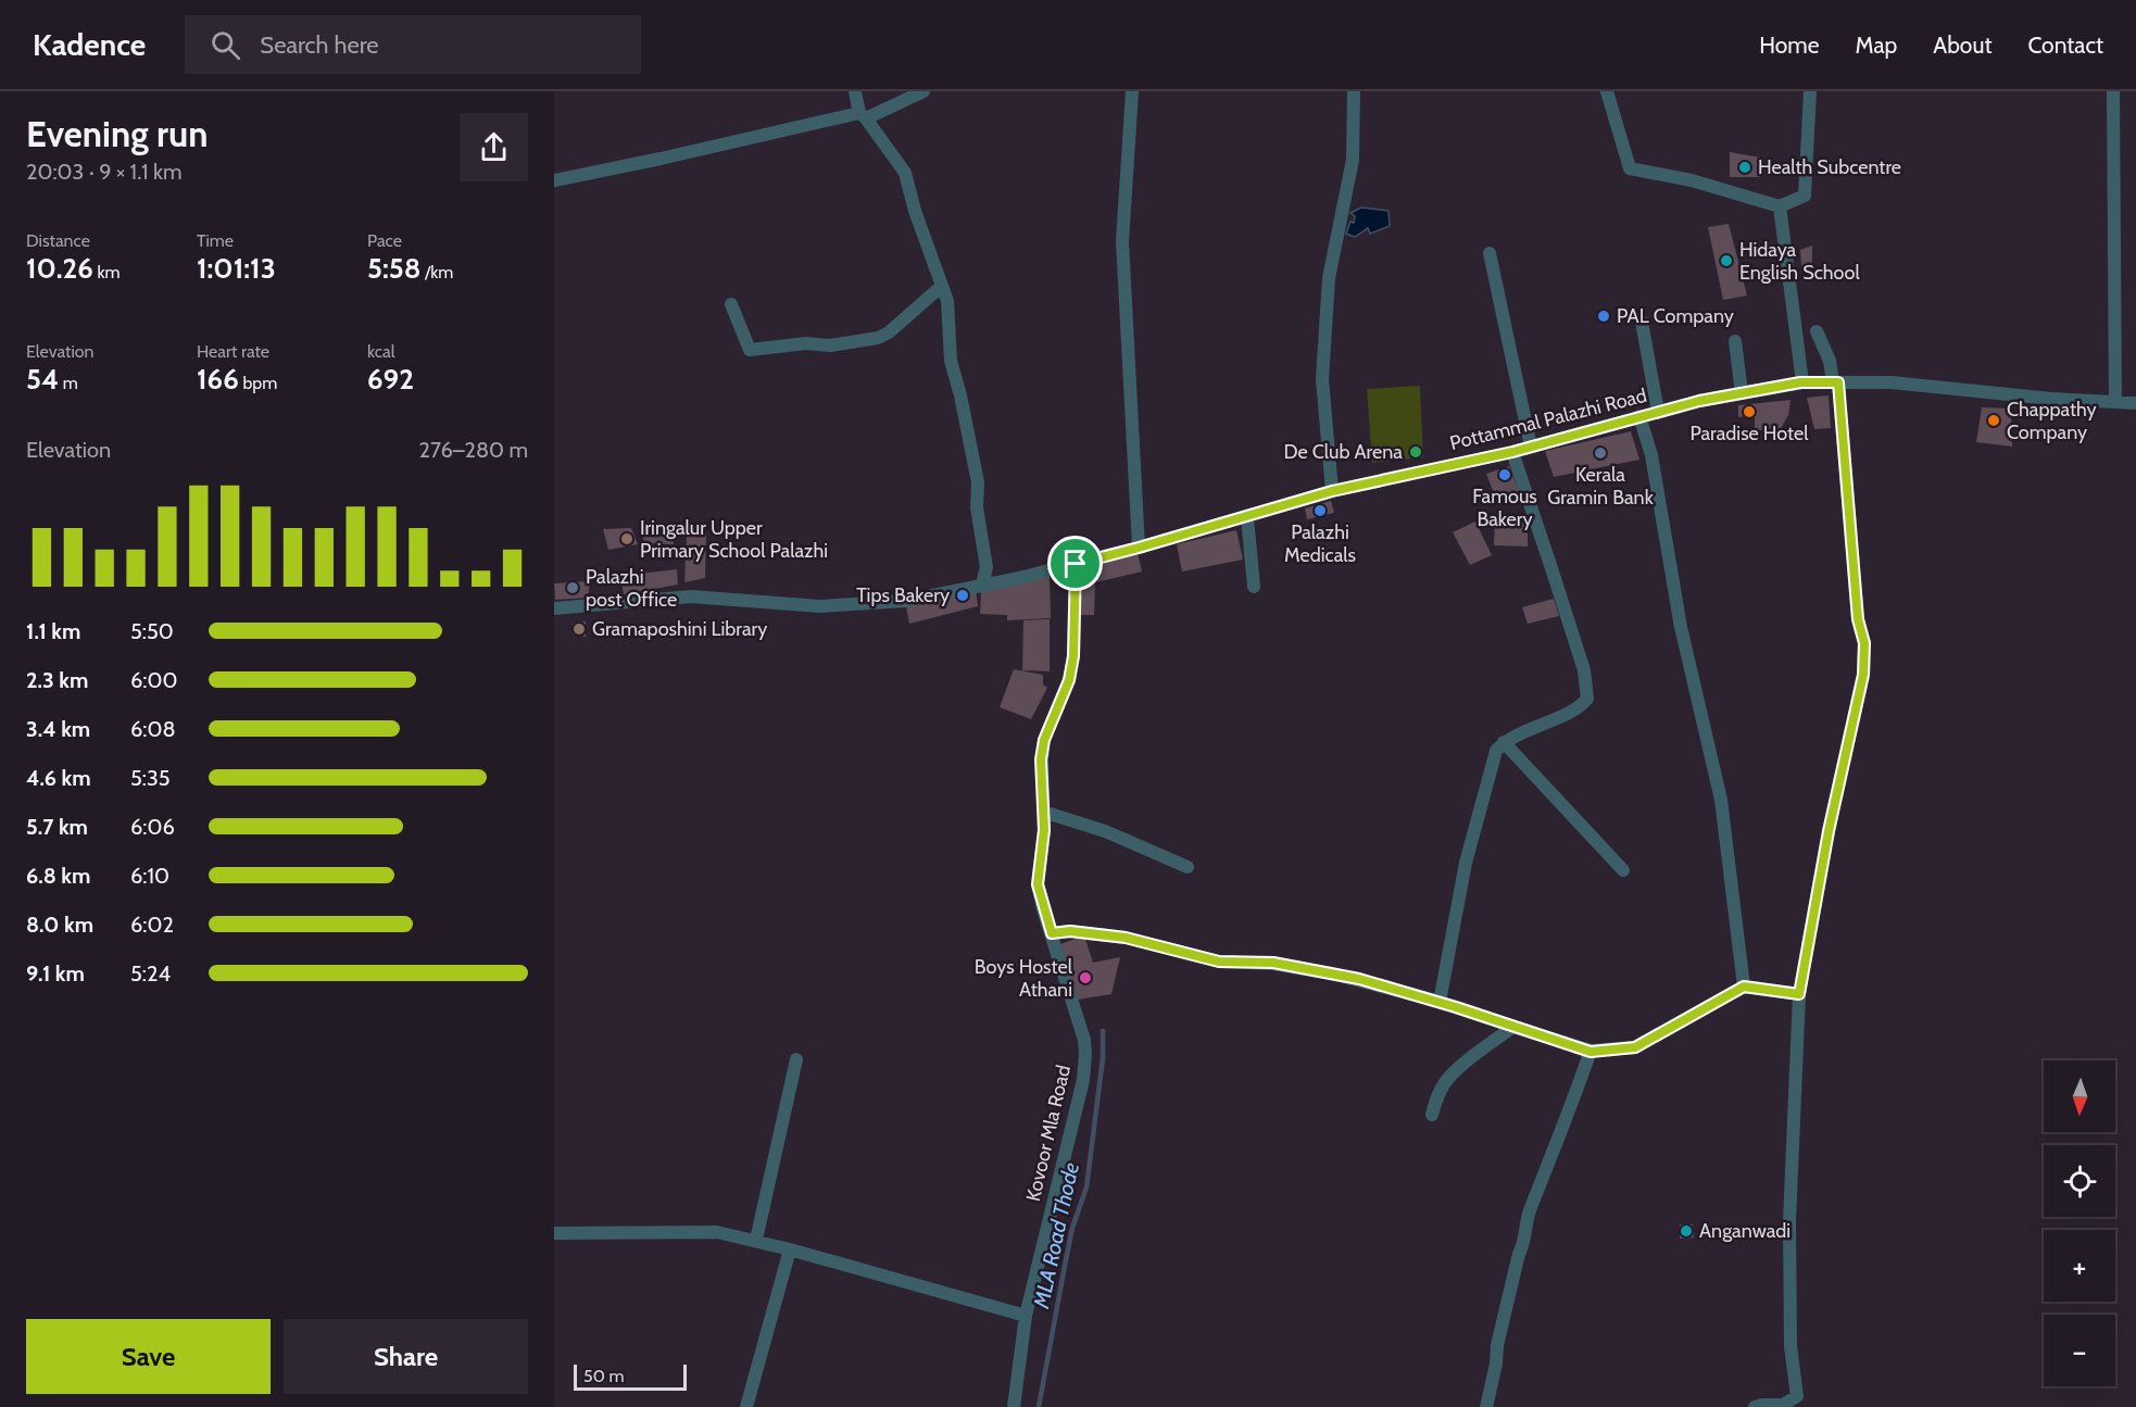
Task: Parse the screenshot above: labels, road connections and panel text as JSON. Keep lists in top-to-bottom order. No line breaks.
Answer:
{"streets":{"street":["Pottammal Palazhi Road","Kovoor Mla Road"]},"crossings":[["Pottammal Palazhi Road","Kovoor Mla Road"]],"water":["MLA Road Thode"],"places":["Health Subcentre","Hidaya English School","PAL Company","Paradise Hotel","Chappathy Company","De Club Arena","Kerala Gramin Bank","Famous Bakery","Palazhi Medicals","Iringalur Upper Primary School Palazhi","Palazhi post Office","Tips Bakery","Gramaposhini Library","Boys Hostel Athani","Anganwadi"],"scale_bar":"50 m","north":"bottom","page":{"header":"Kadence","search":"Search here","nav":["Home","Map","About","Contact"],"heading":["Evening run","20:03 · 9 × 1.1 km"],"stats":[["Distance","10.26 km"],["Time","1:01:13"],["Pace","5:58 /km"],["Elevation","54 m"],["Heart rate","166 bpm"],["kcal","692"]],"chart":["Elevation","276–280 m"],"list":[{"name":"1.1 km","note":"5:50"},{"name":"2.3 km","note":"6:00"},{"name":"3.4 km","note":"6:08"},{"name":"4.6 km","note":"5:35"},{"name":"5.7 km","note":"6:06"},{"name":"6.8 km","note":"6:10"},{"name":"8.0 km","note":"6:02"},{"name":"9.1 km","note":"5:24"}],"map_buttons":["+","−"],"buttons":["Save","Share"],"scale":"50 m"}}
